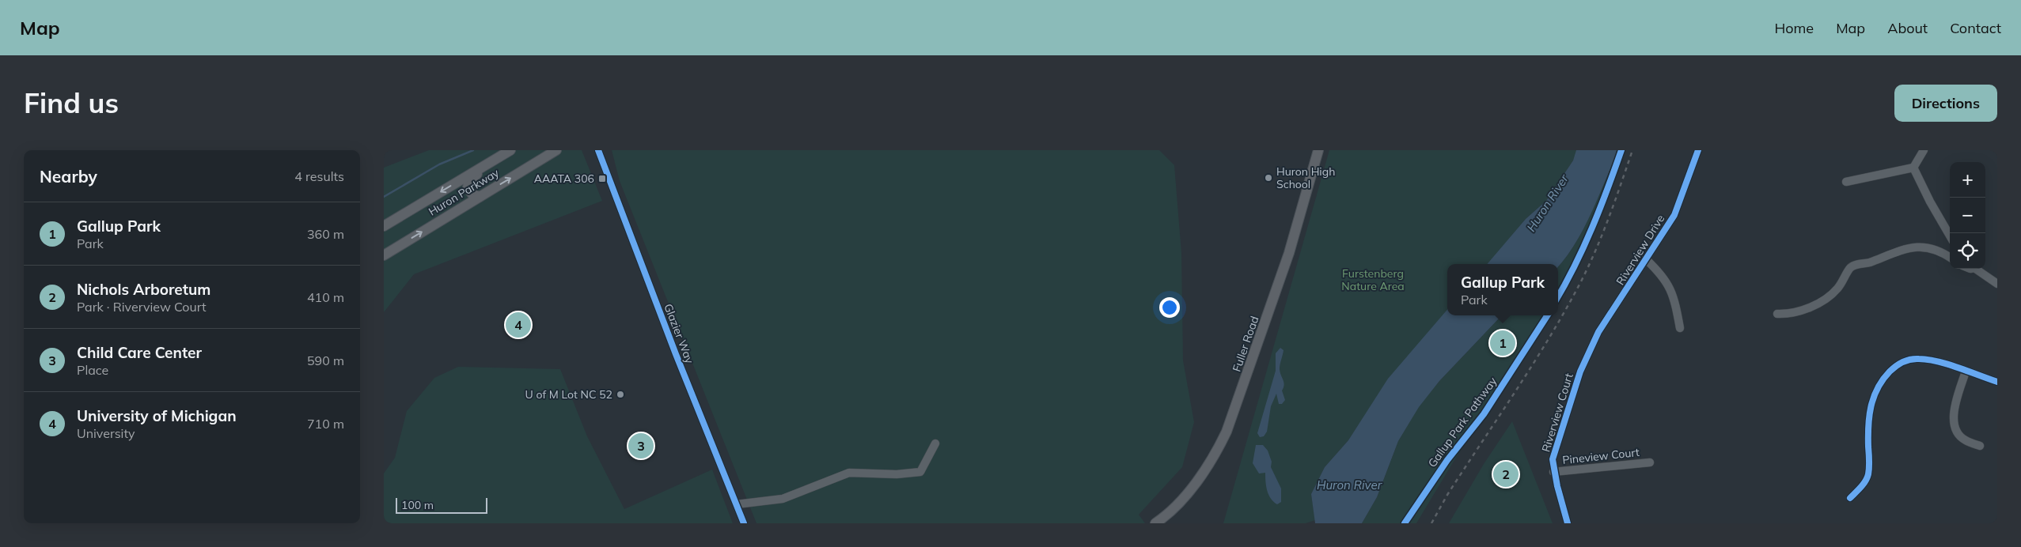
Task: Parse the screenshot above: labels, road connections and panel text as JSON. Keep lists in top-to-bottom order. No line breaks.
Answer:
{"streets":{"main road":["Huron Parkway","Fuller Road"],"street":["Riverview Drive","Glazier Way","Riverview Court","Pineview Court"],"cycle path":["Gallup Park Pathway"]},"crossings":[["Riverview Drive","Riverview Court"],["Riverview Court","Pineview Court"]],"water":["Huron River"],"parks":["Furstenberg Nature Area"],"places":{"other":["Huron High School","U of M Lot NC 52"],"transit":["AAATA 306"]},"scale_bar":"100 m","page":{"header":"Map","nav":["Home","Map","About","Contact"],"buttons":"Directions","title":"Find us","heading":["Nearby","4 results"],"map_buttons":["+","−"],"list":[{"mark":"1","name":"Gallup Park","note":"Park","value":"360 m"},{"mark":"2","name":"Nichols Arboretum","note":"Park · Riverview Court","value":"410 m"},{"mark":"3","name":"Child Care Center","note":"Place","value":"590 m"},{"mark":"4","name":"University of Michigan","note":"University","value":"710 m"}],"popup":["Gallup Park","Park"],"pins":["4","1","3","2"],"scale":"100 m"}}
